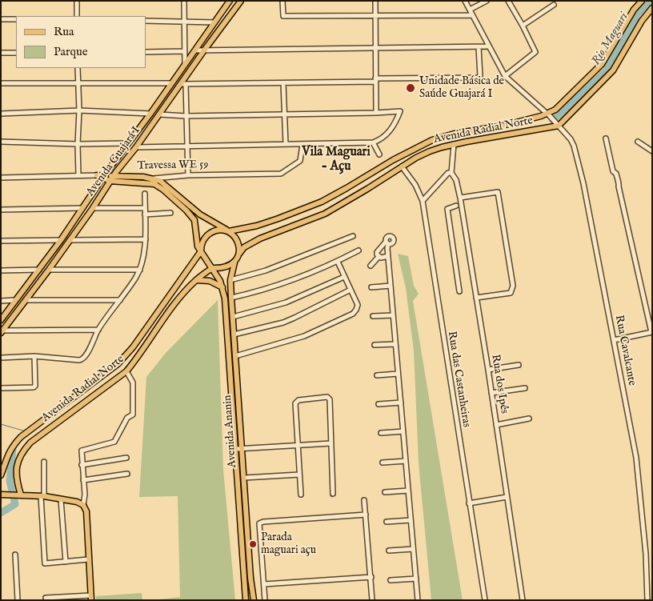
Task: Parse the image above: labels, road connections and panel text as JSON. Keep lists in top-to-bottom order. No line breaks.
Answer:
{"streets":{"main road":["Avenida Radial Norte","Avenida Guajará I","Travessa WE 59","Avenida Ananin"],"street":["Rua Cavalcante","Rua das Castanheiras","Rua dos Ipês"]},"crossings":[["Avenida Radial Norte","Rua Cavalcante"],["Avenida Radial Norte","Rua das Castanheiras"],["Avenida Radial Norte","Avenida Ananin"],["Avenida Guajará I","Travessa WE 59"]],"districts":["Vila Maguari - Açu"],"water":["Rio Maguari"],"places":["Unidade Básica de Saúde Guajará I","Parada maguari açu"],"legend":["Rua","Parque"]}
